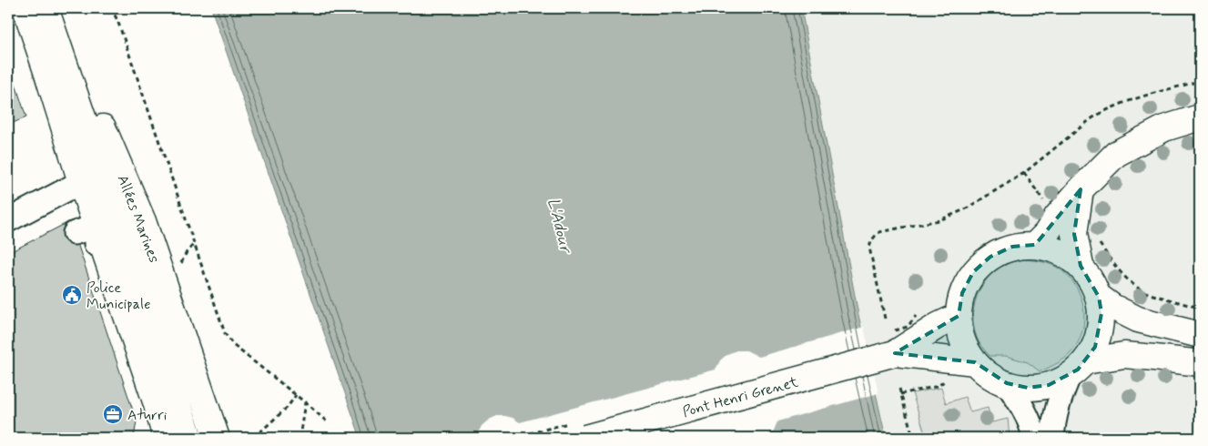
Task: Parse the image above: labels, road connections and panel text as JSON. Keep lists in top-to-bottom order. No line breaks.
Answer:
{"streets":{"main road":["Allées Marines","Pont Henri Grenet"]},"water":["L'Adour"],"places":{"public building":["Police Municipale"],"office":["Aturri"]}}
